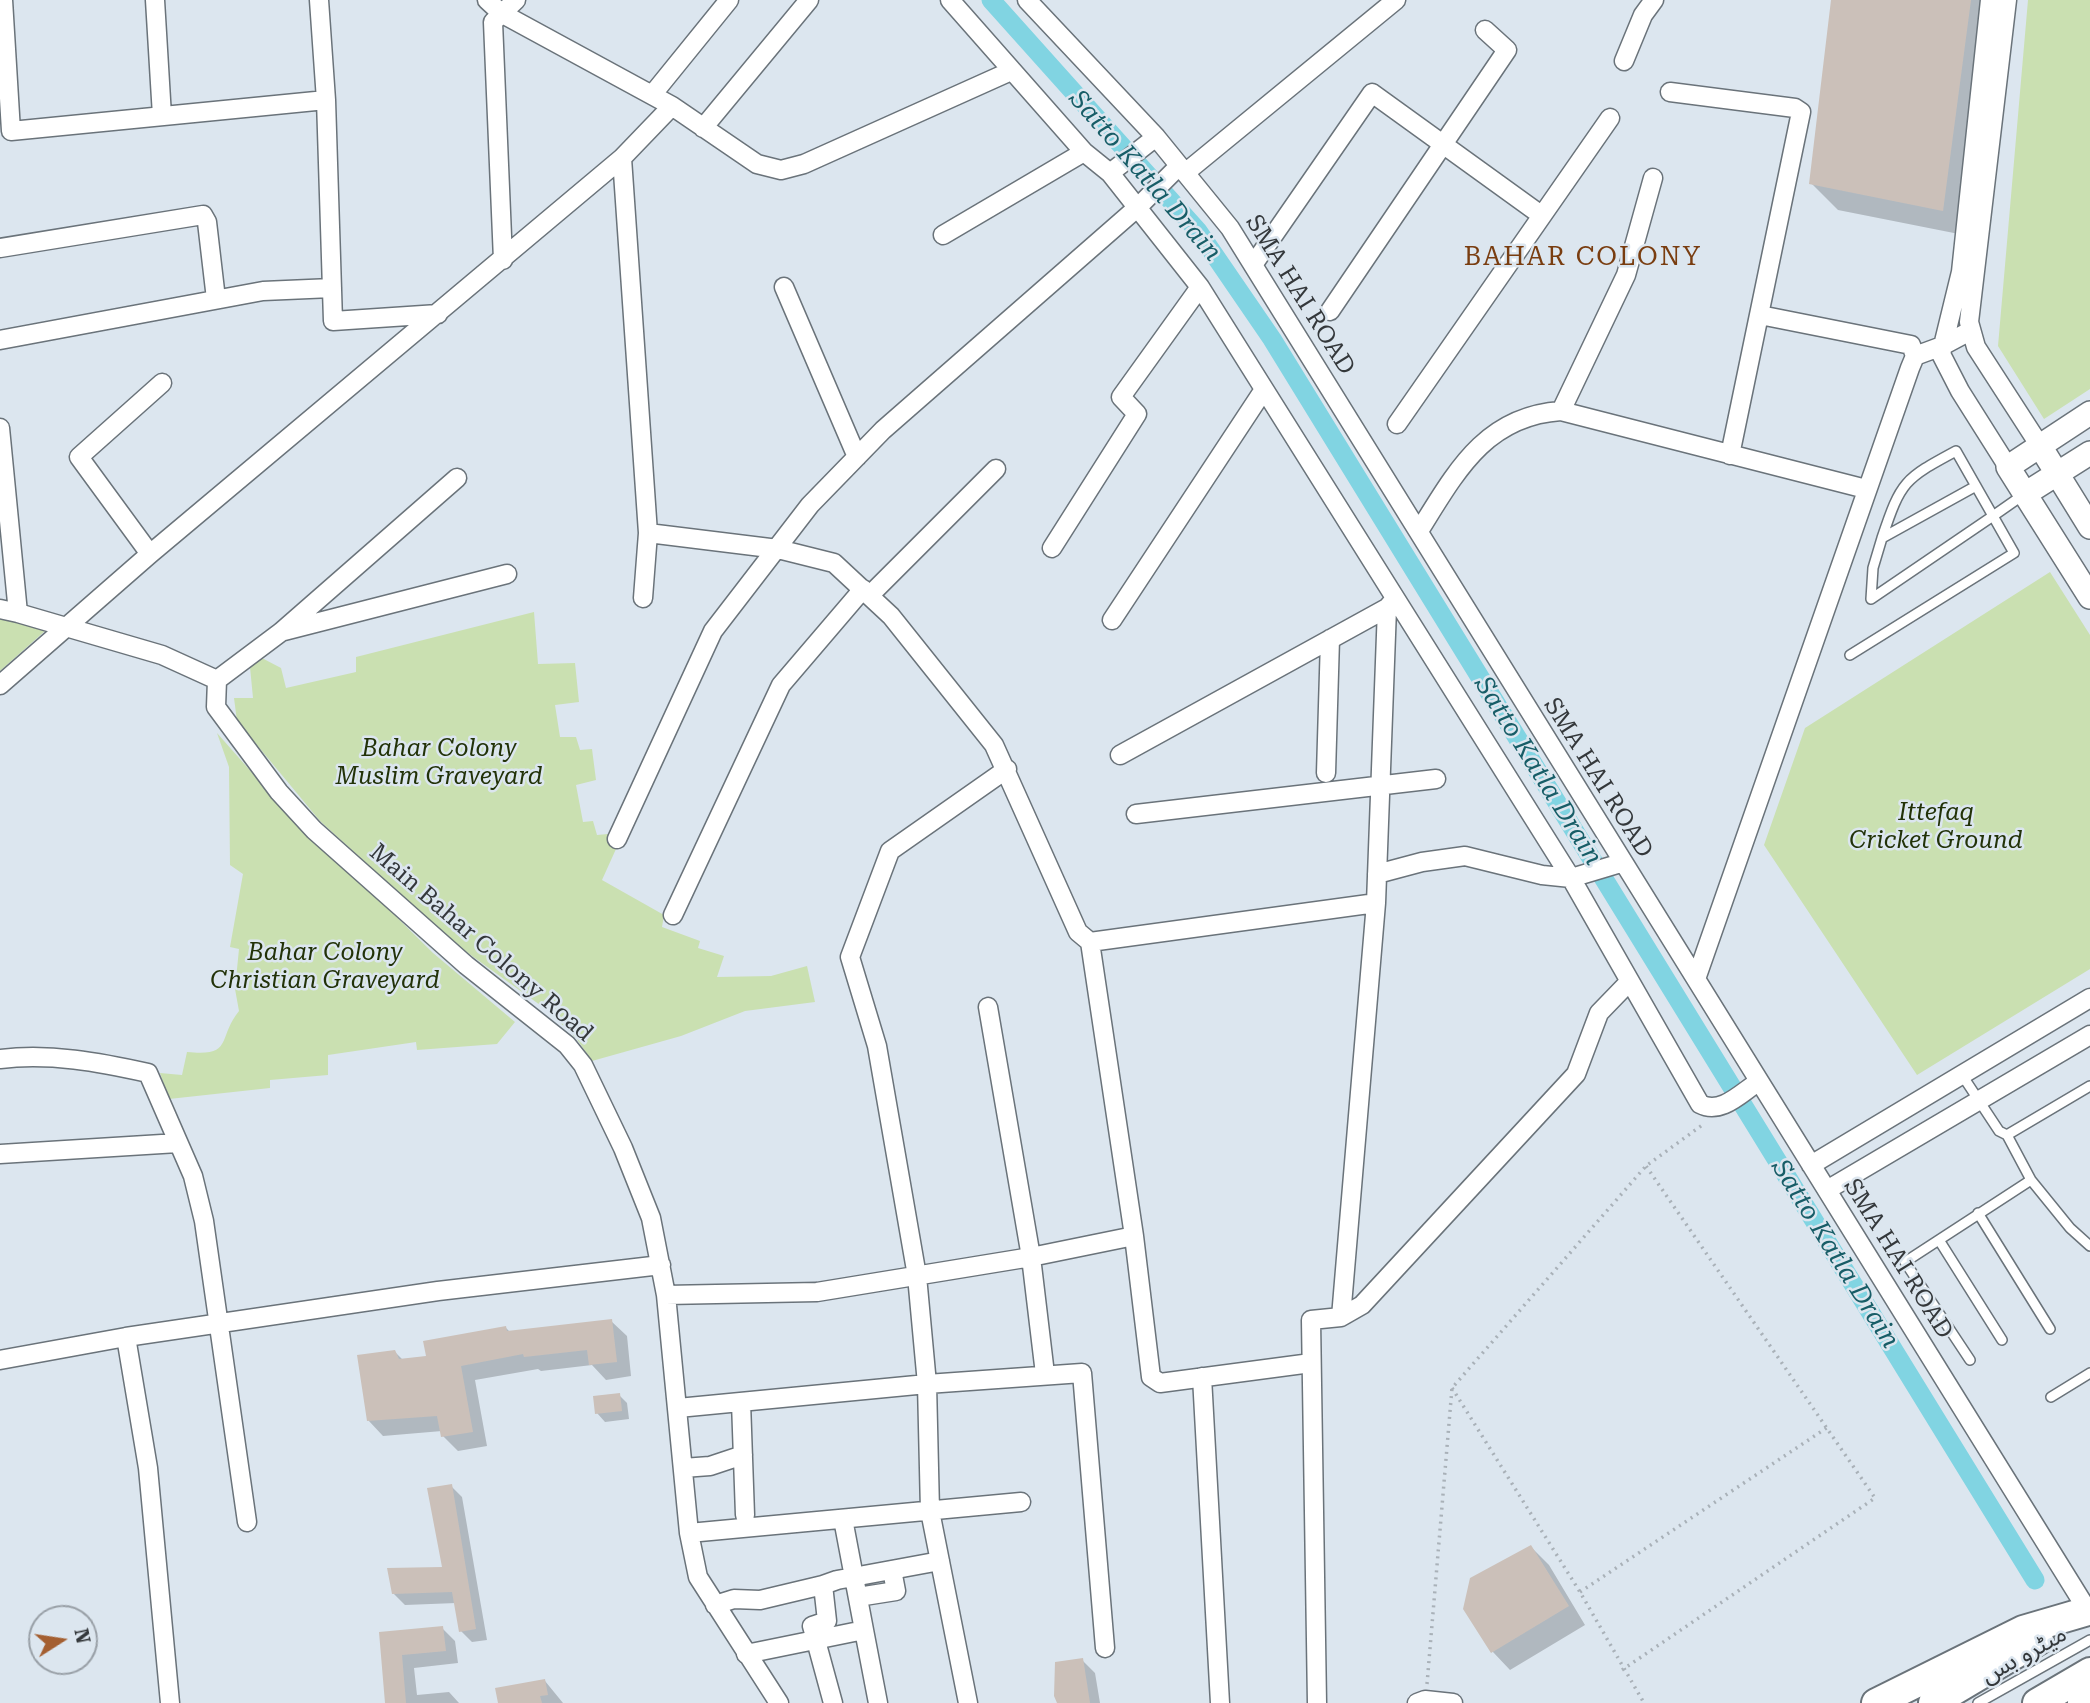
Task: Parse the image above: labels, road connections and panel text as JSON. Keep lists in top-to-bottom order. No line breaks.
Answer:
{"streets":{"street":["SMA HAI ROAD","Main Bahar Colony Road"],"lane":["میٹرو بس"]},"districts":["BAHAR COLONY"],"water":["Satto Katla Drain"],"parks":["Bahar Colony Muslim Graveyard","Ittefaq Cricket Ground","Bahar Colony Christian Graveyard"],"north":"right"}
